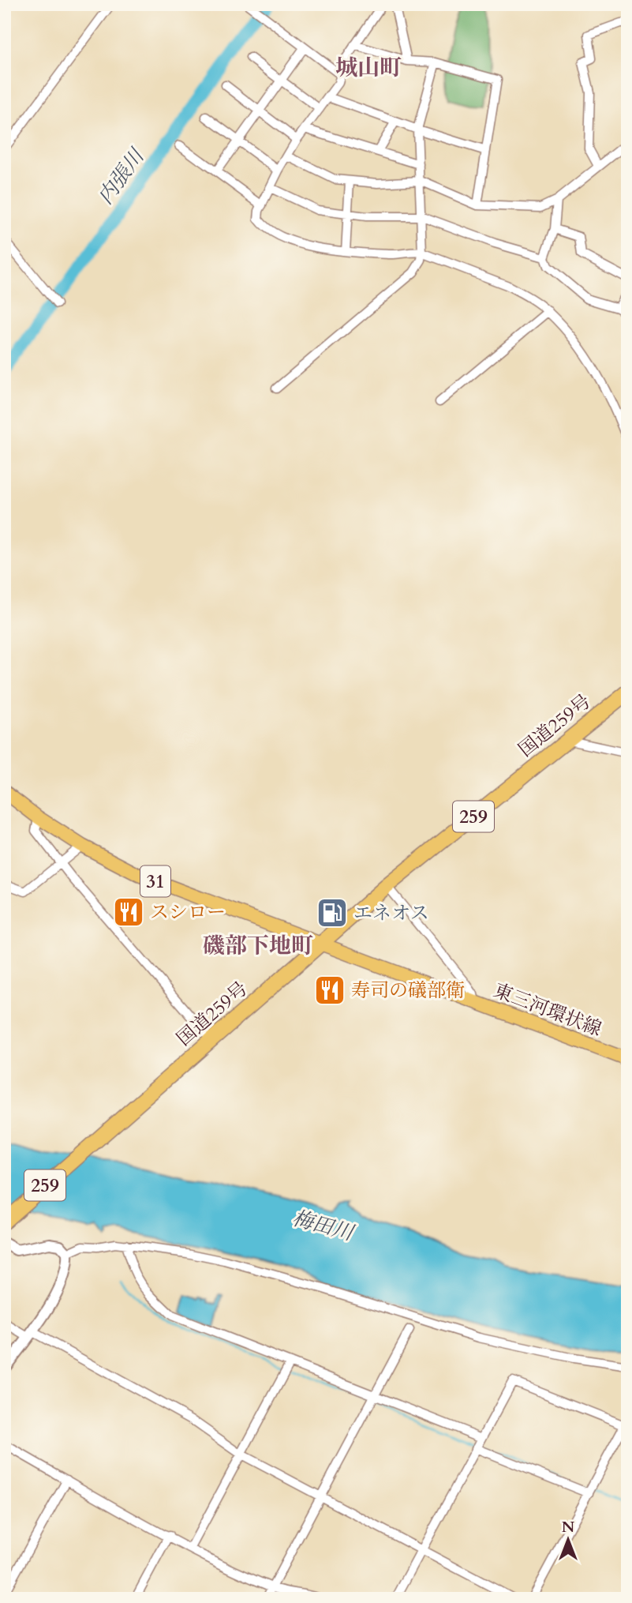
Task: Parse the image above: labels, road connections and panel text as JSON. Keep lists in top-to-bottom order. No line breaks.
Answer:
{"streets":{"highway":["国道259号","259"],"main road":["31","東三河環状線"]},"crossings":[["国道259号","東三河環状線"]],"districts":["城山町","磯部下地町"],"water":["内張川","梅田川"],"places":{"restaurant":["スシロー","寿司の礒部衛"],"fuel station":["エネオス"]},"north":"top"}
